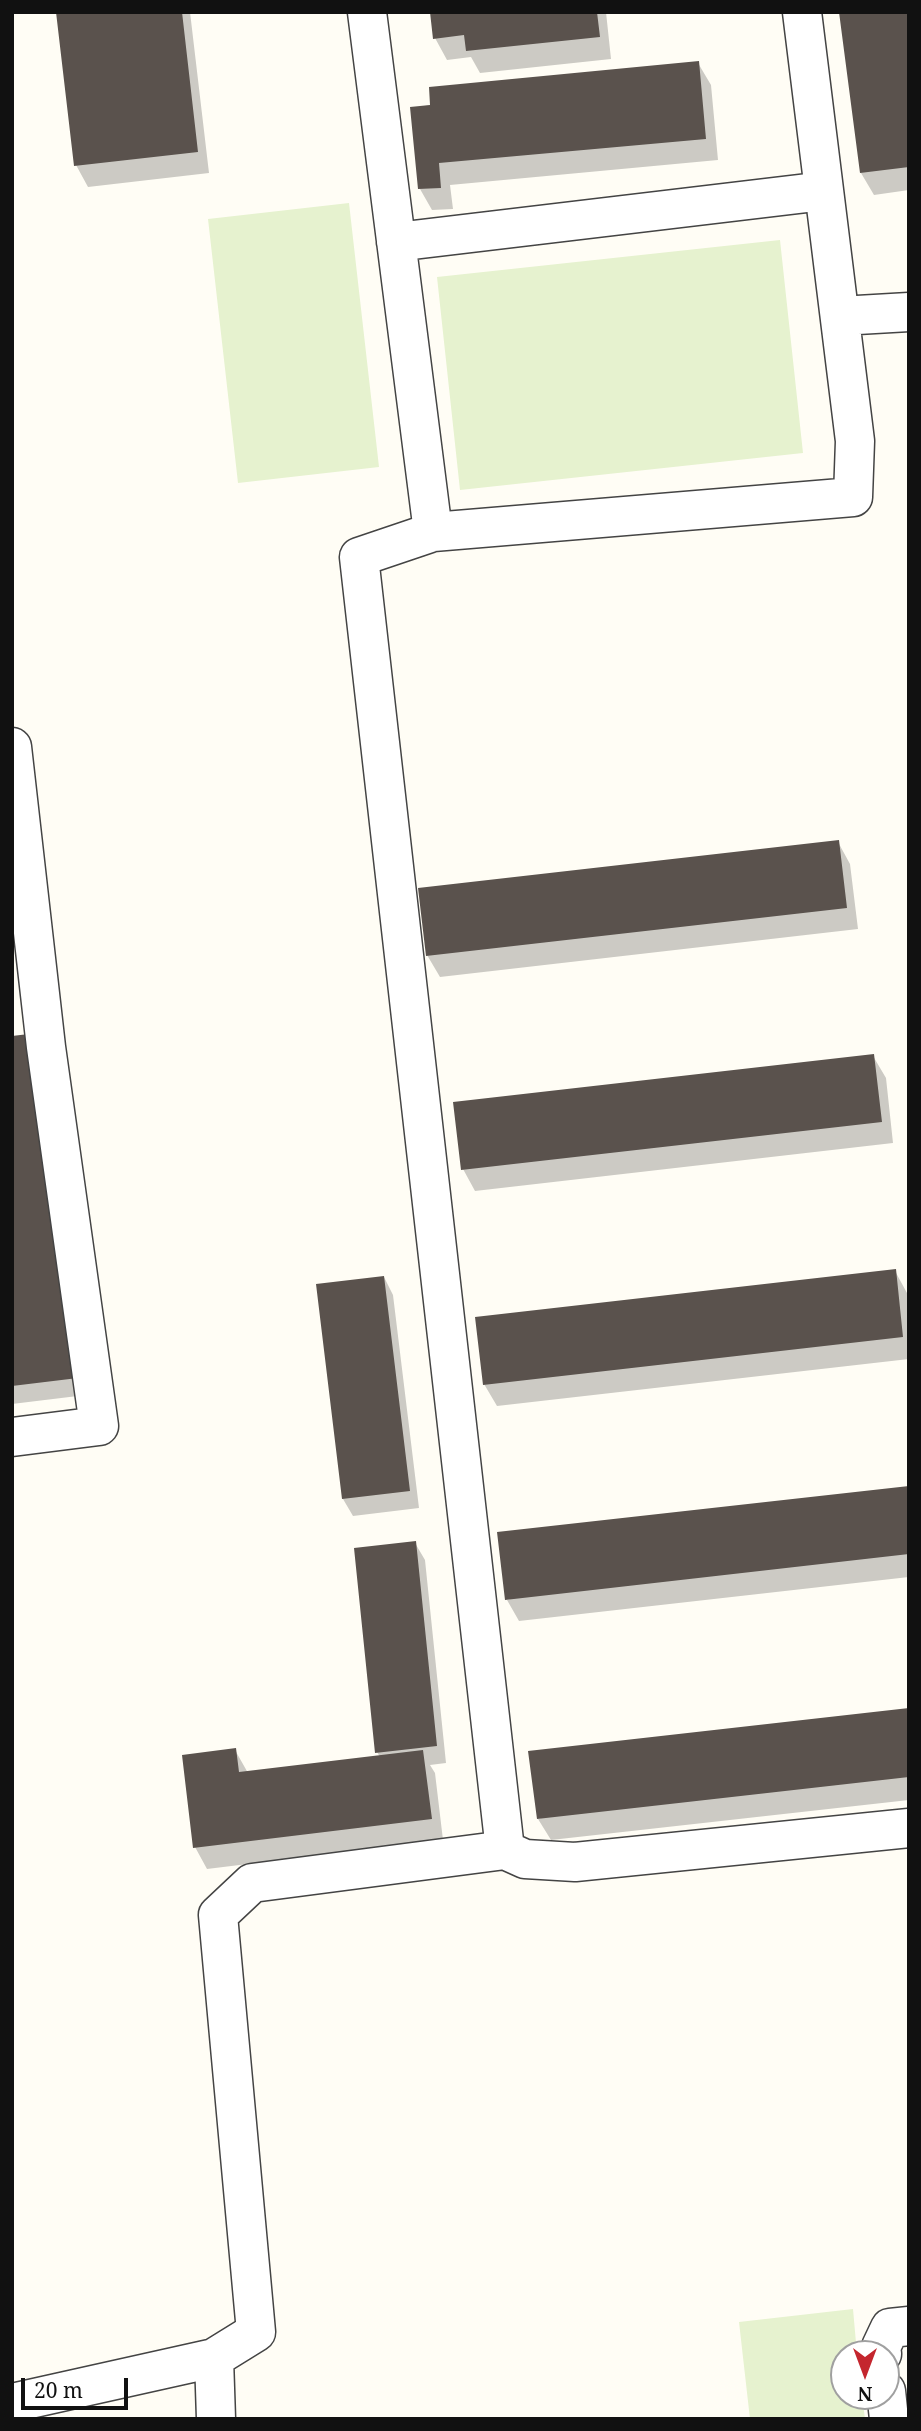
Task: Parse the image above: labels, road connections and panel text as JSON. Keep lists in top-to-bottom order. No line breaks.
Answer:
{"scale_bar":"20 m","north":"bottom"}
